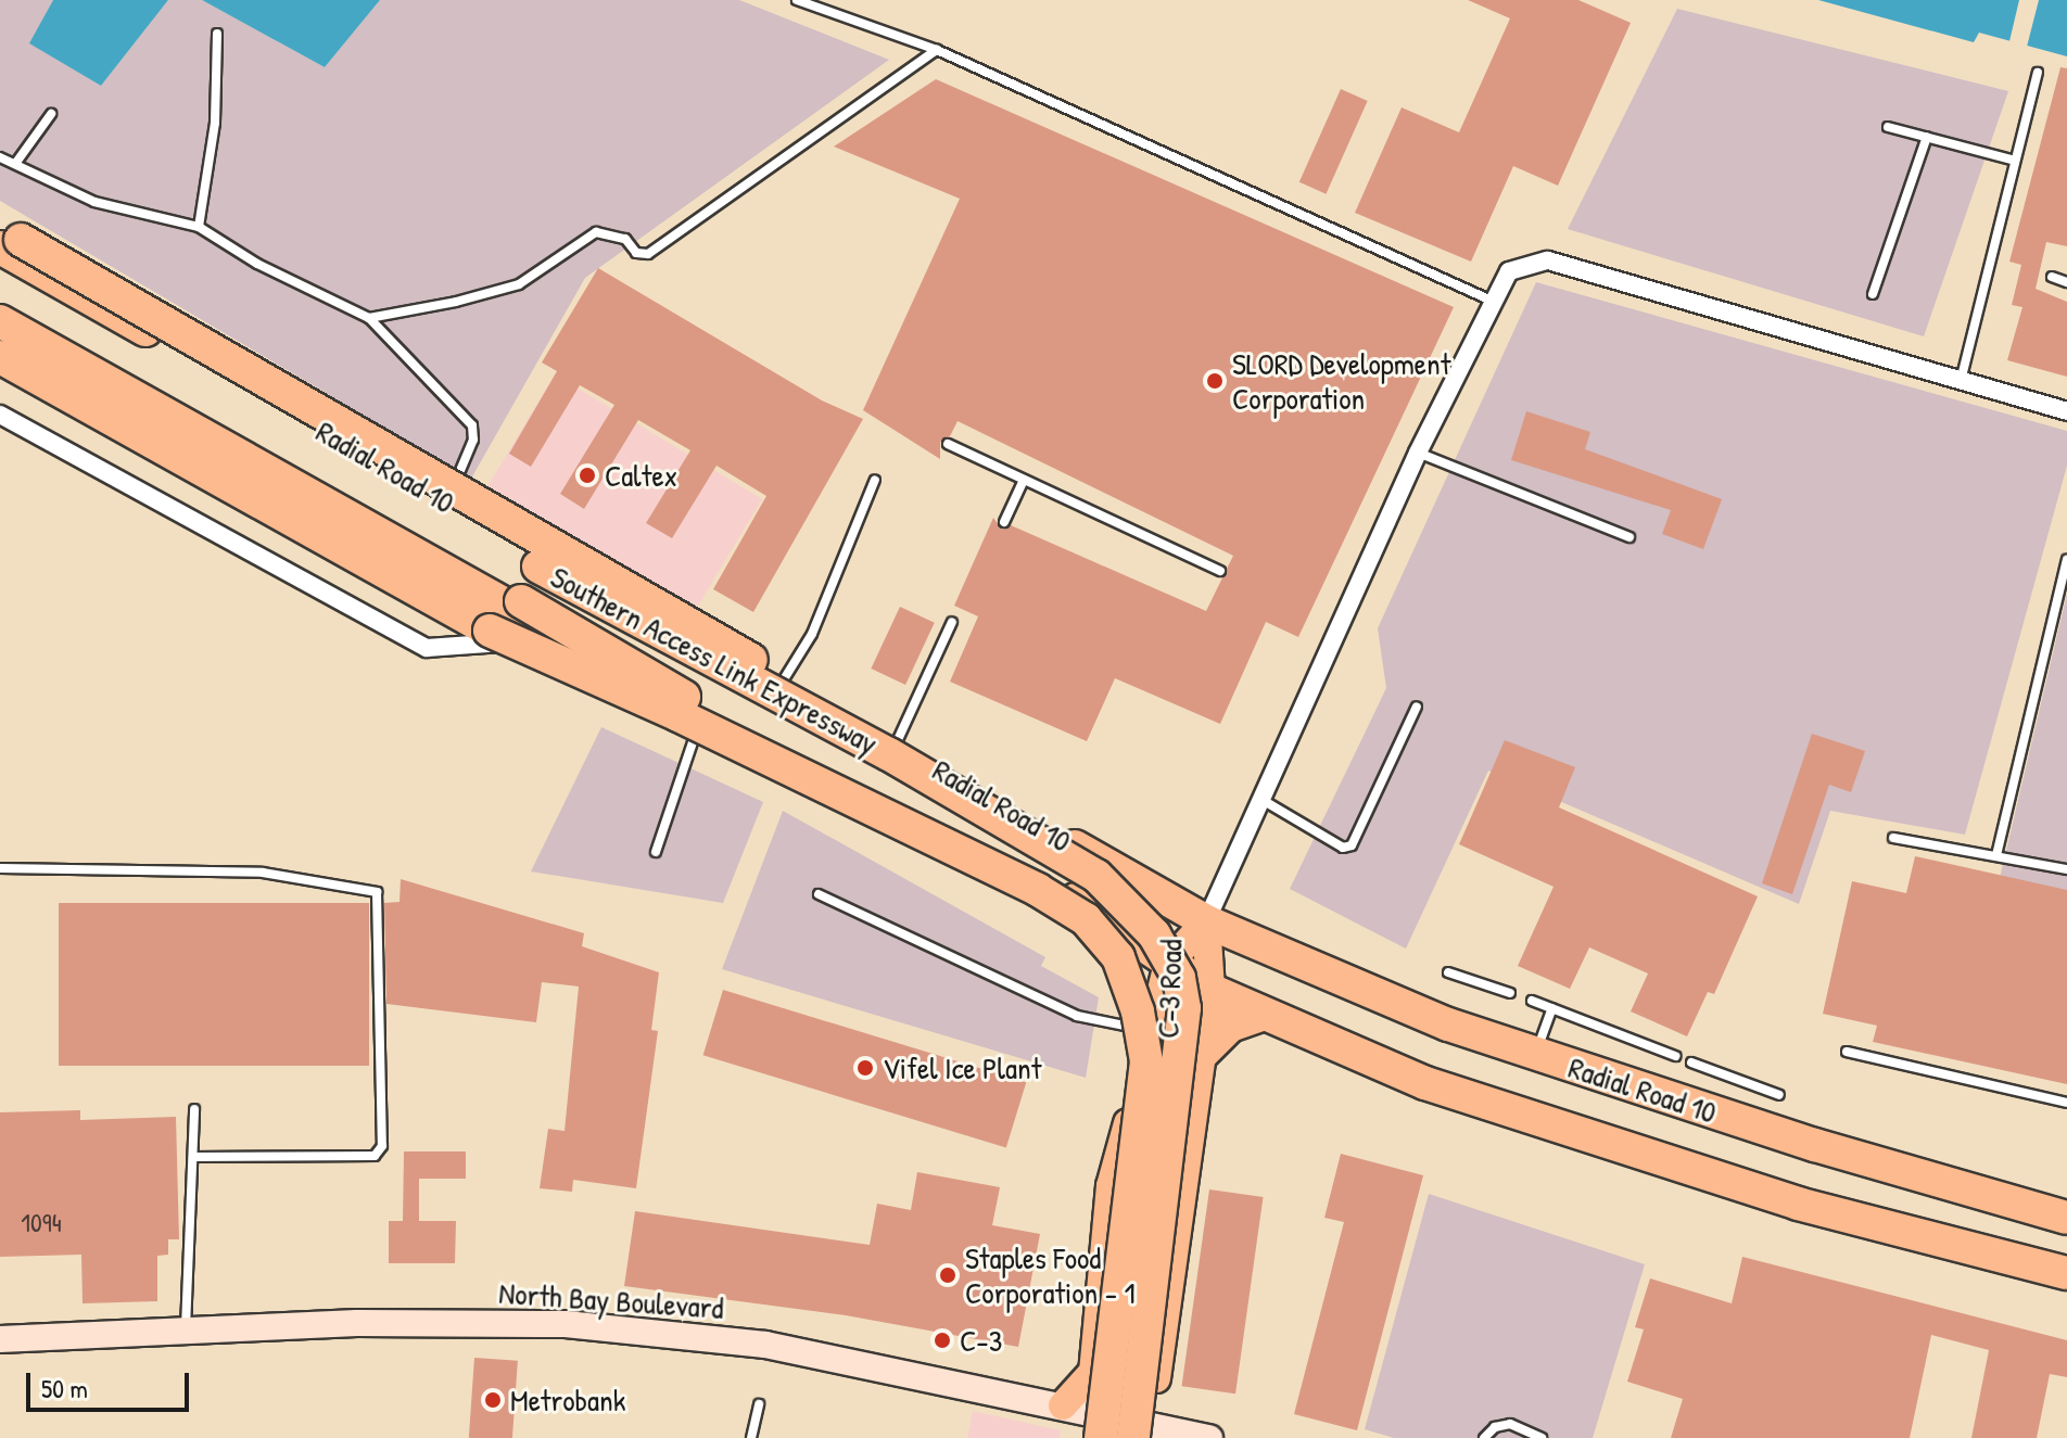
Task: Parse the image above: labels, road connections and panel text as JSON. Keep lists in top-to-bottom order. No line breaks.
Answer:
{"streets":{"highway":["Radial Road 10","Southern Access Link Expressway"],"main road":["C-3 Road","North Bay Boulevard"]},"crossings":[["Radial Road 10","Southern Access Link Expressway"],["Radial Road 10","C-3 Road"],["C-3 Road","North Bay Boulevard"]],"places":["SLORD Development Corporation","Caltex","Vifel Ice Plant","Staples Food Corporation - 1","C-3","Metrobank"],"house_numbers":["1094"],"scale_bar":"50 m"}
